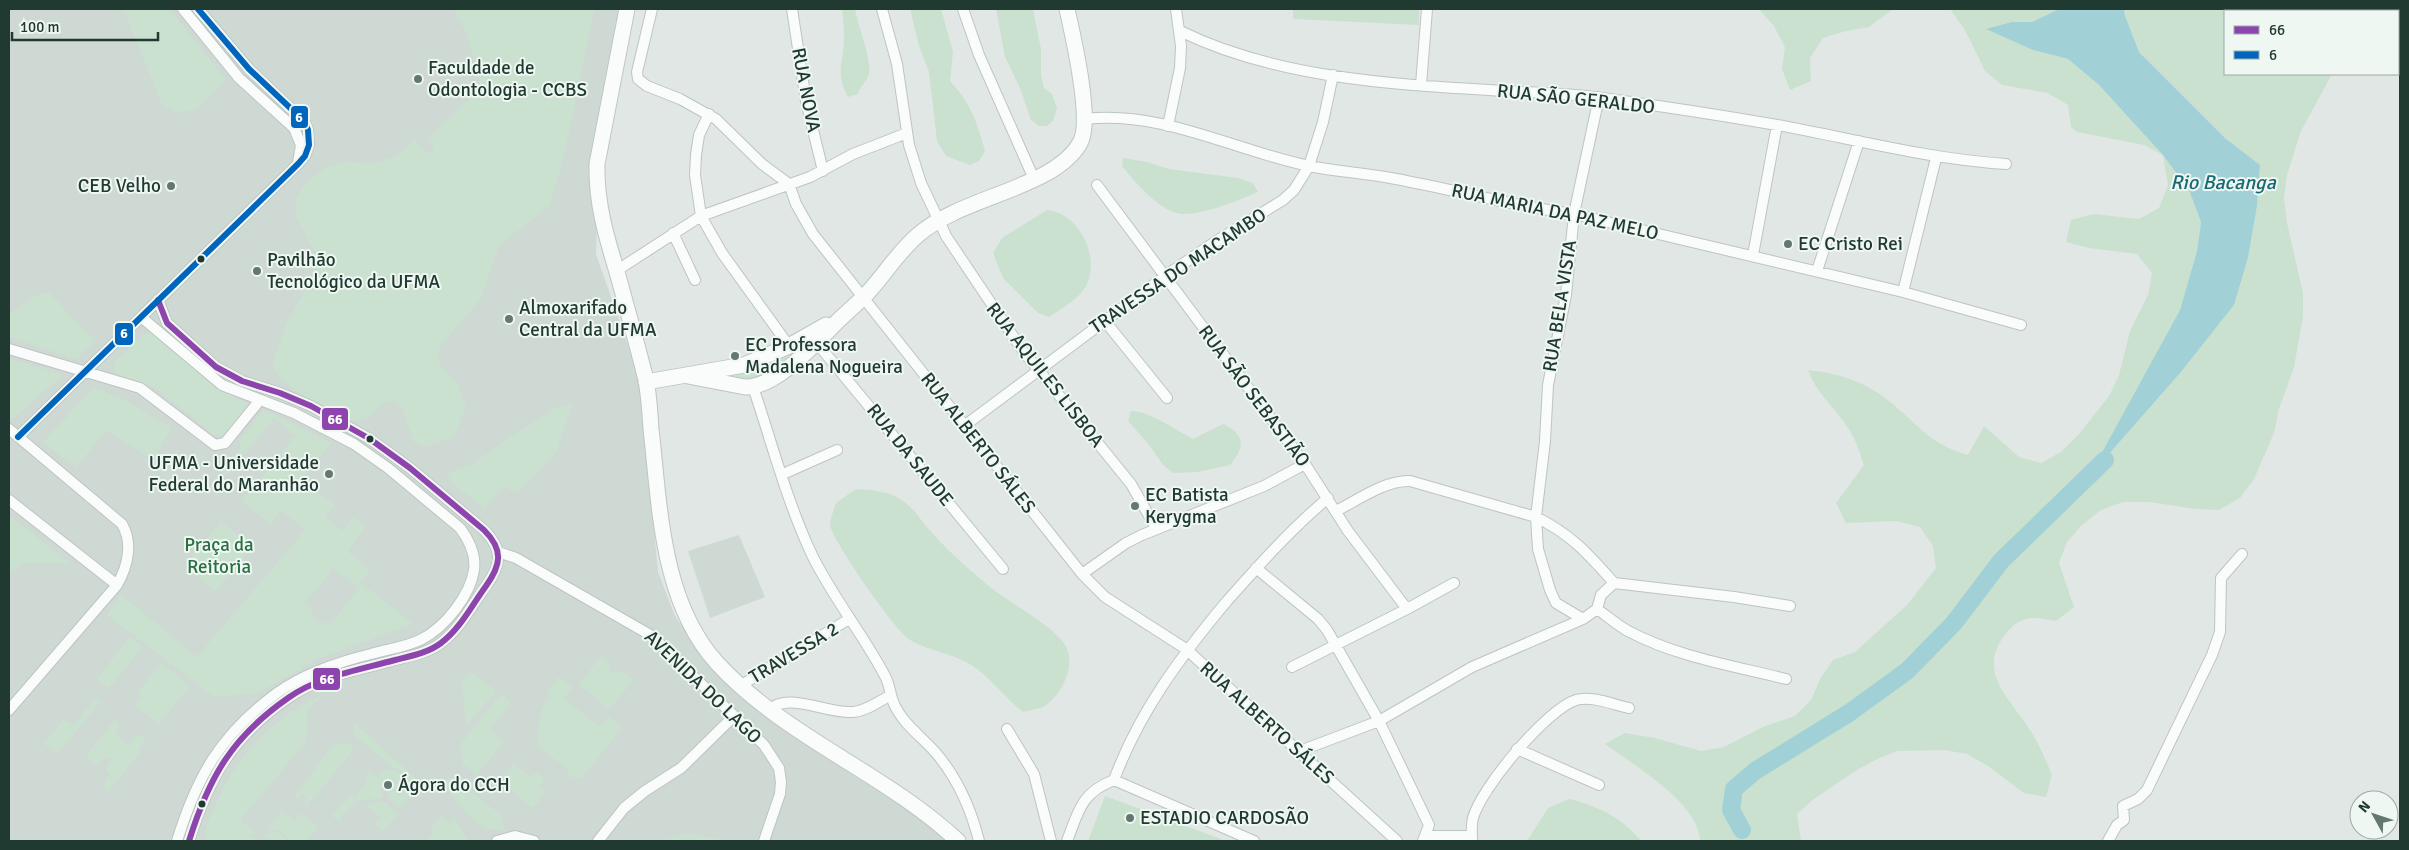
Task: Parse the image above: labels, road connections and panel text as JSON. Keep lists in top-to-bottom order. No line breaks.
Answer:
{"streets":{"street":["RUA NOVA","RUA SÃO GERALDO","RUA MARIA DA PAZ MELO","TRAVESSA DO MACAMBO","RUA BELA VISTA","RUA AQUILES LISBOA","RUA SÃO SEBASTIÃO","RUA ALBERTO SÁLES","RUA DA SAUDE","TRAVESSA 2","AVENIDA DO LAGO"]},"crossings":[["RUA SÃO GERALDO","TRAVESSA DO MACAMBO"],["RUA SÃO GERALDO","RUA BELA VISTA"],["RUA MARIA DA PAZ MELO","TRAVESSA DO MACAMBO"],["RUA MARIA DA PAZ MELO","RUA BELA VISTA"],["TRAVESSA DO MACAMBO","RUA AQUILES LISBOA"],["TRAVESSA DO MACAMBO","RUA SÃO SEBASTIÃO"],["TRAVESSA DO MACAMBO","RUA ALBERTO SÁLES"]],"water":["Rio Bacanga"],"parks":["Praça da Reitoria"],"places":["Faculdade de Odontologia - CCBS","CEB Velho","EC Cristo Rei","Pavilhão Tecnológico da UFMA","Almoxarifado Central da UFMA","EC Professora Madalena Nogueira","UFMA - Universidade Federal do Maranhão","EC Batista Kerygma","Ágora do CCH","ESTADIO CARDOSÃO"],"lines":["transit line 6","transit line 66"],"legend":["66","6"],"scale_bar":"100 m","north":"top left"}
